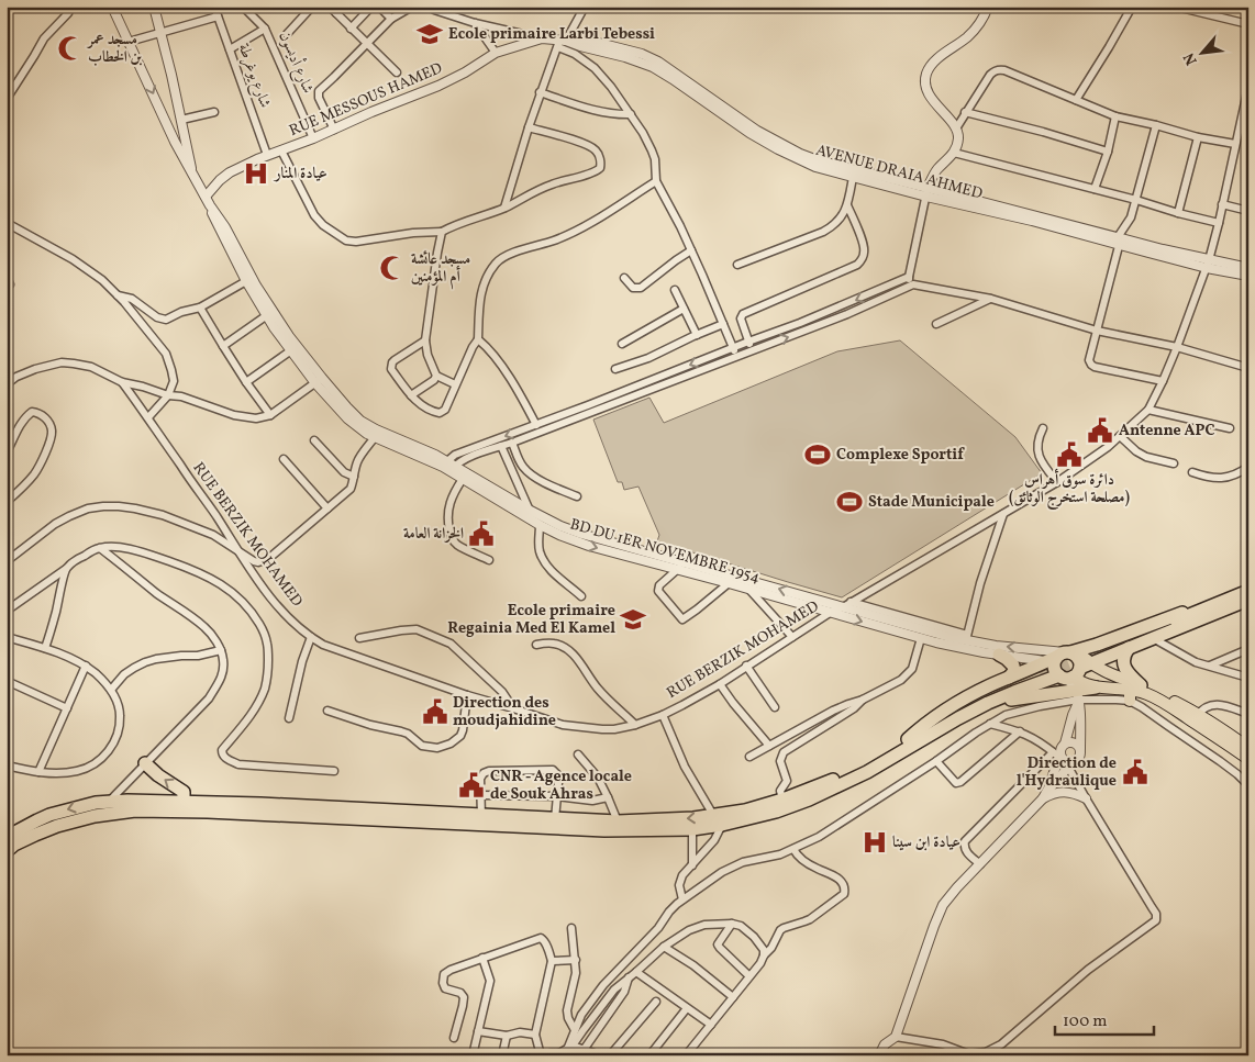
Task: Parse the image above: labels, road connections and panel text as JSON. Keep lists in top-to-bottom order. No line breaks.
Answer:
{"streets":{"street":["شارع أديسون","شارع يوغرطة","RUE MESSOUS HAMED","AVENUE DRAIA AHMED","RUE BERZIK MOHAMED","BD DU 1ER NOVEMBRE 1954"]},"crossings":[["شارع أديسون","RUE MESSOUS HAMED"],["شارع يوغرطة","RUE MESSOUS HAMED"],["RUE MESSOUS HAMED","AVENUE DRAIA AHMED"],["AVENUE DRAIA AHMED","RUE BERZIK MOHAMED"],["RUE BERZIK MOHAMED","BD DU 1ER NOVEMBRE 1954"]],"places":{"school or university":["Ecole primaire Larbi Tebessi","Ecole primaire Regainia Med El Kamel"],"mosque":["مسجد عمر بن الخطاب","مسجد عائشة أم المؤمنين"],"hospital":["عيادة المنار","عيادة ابن سينا"],"public building":["Antenne APC","دائرة سوق أهراس (مصلحة استخرج الوثائق)","الخزانة العامة","Direction des moudjahidine","Direction de l'Hydraulique","CNR - Agence locale de Souk Ahras"],"sports":["Complexe Sportif","Stade Municipale"]},"scale_bar":"100 m","north":"bottom left"}
